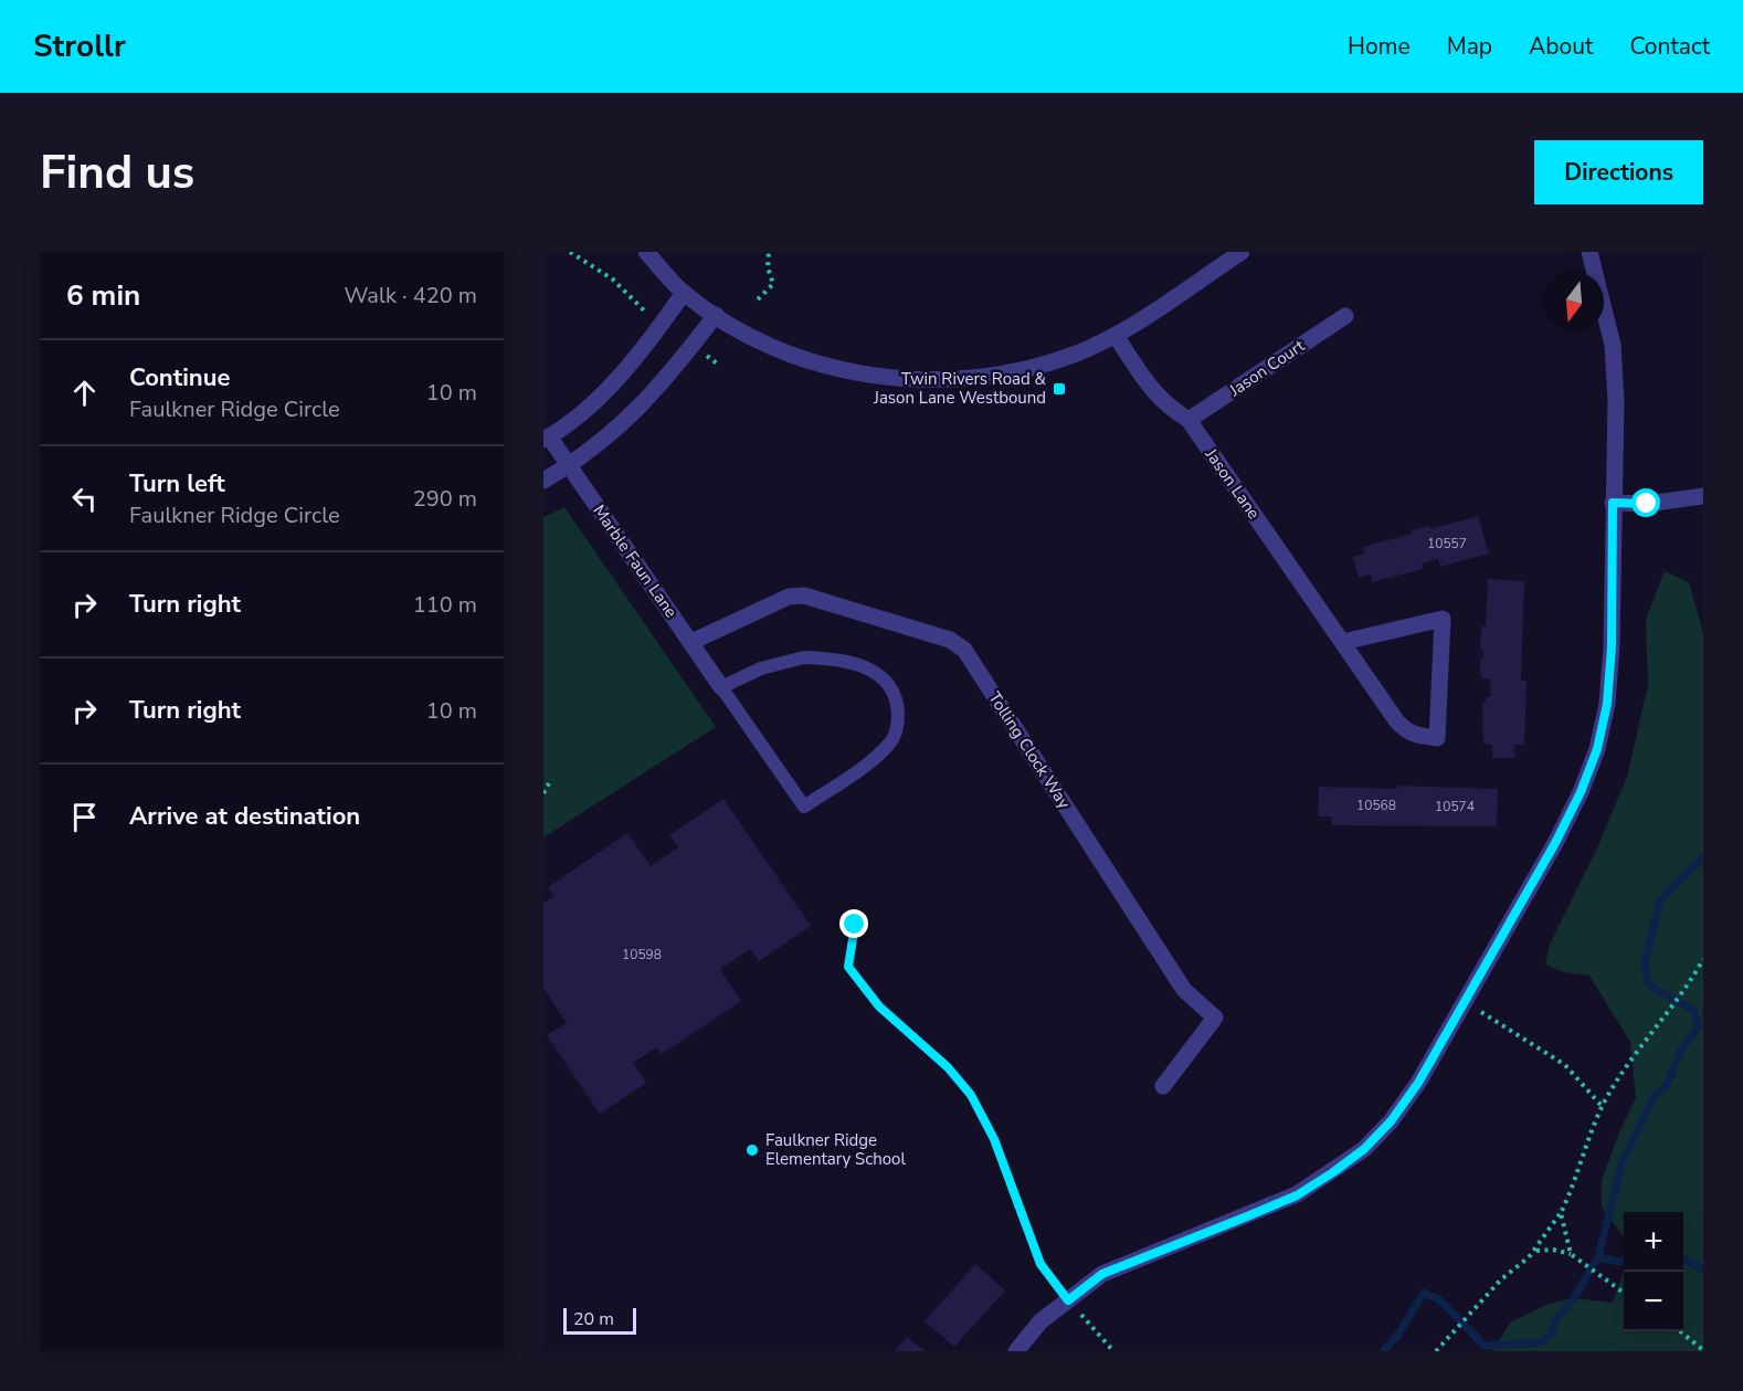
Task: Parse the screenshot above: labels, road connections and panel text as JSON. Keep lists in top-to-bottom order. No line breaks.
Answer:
{"streets":{"street":["Jason Court","Jason Lane","Marble Faun Lane","Tolling Clock Way"]},"crossings":[["Jason Court","Jason Lane"],["Marble Faun Lane","Tolling Clock Way"]],"places":{"transit":["Twin Rivers Road & Jason Lane Westbound"],"other":["Faulkner Ridge Elementary School"]},"house_numbers":["10557","10568","10574","10598"],"scale_bar":"20 m","north":"bottom","page":{"header":"Strollr","nav":["Home","Map","About","Contact"],"buttons":"Directions","title":"Find us","heading":["6 min","Walk · 420 m"],"list":[["Continue","Faulkner Ridge Circle","10 m"],["Turn left","Faulkner Ridge Circle","290 m"],["Turn right","110 m"],["Turn right","10 m"],"Arrive at destination"],"map_buttons":["+","−"],"scale":"20 m"}}
